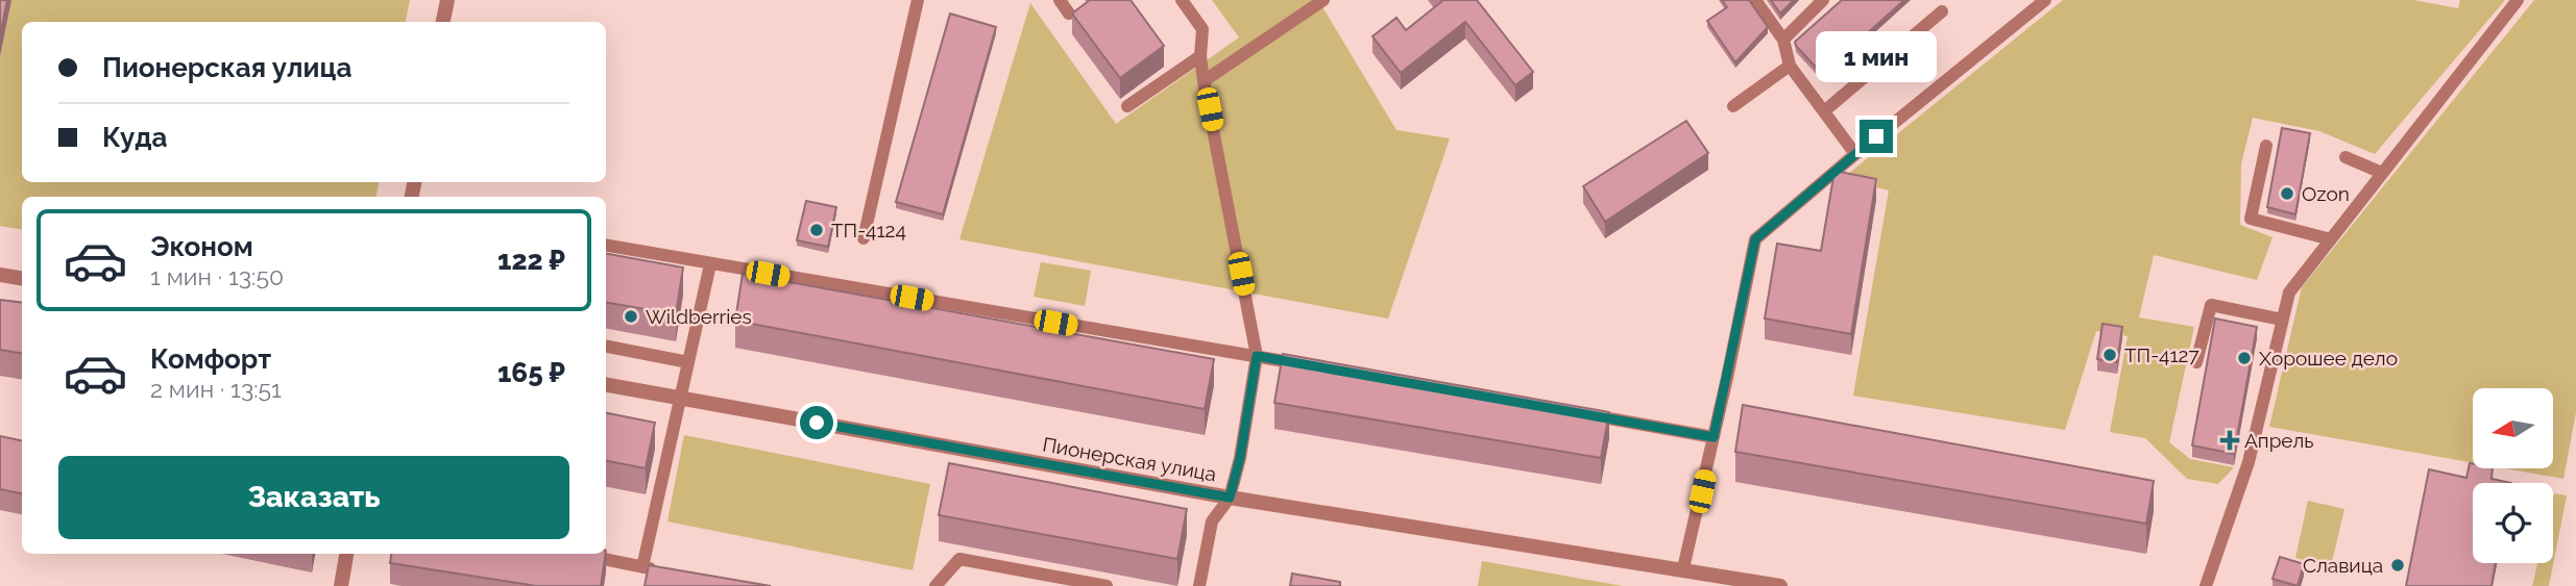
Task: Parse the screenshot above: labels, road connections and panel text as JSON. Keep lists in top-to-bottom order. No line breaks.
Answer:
{"streets":{"street":["Пионерская улица"]},"places":{"other":["Ozon","ТП-4124","Wildberries","ТП-4127","Хорошее дело","Славица"],"health":["Апрель"]},"north":"left","page":{"banner":["Пионерская улица","Куда"],"bubble":"1 мин","list":[{"name":"Эконом","note":"1 мин · 13:50","value":"122 ₽"},{"name":"Комфорт","note":"2 мин · 13:51","value":"165 ₽"}],"buttons":"Заказать"}}
